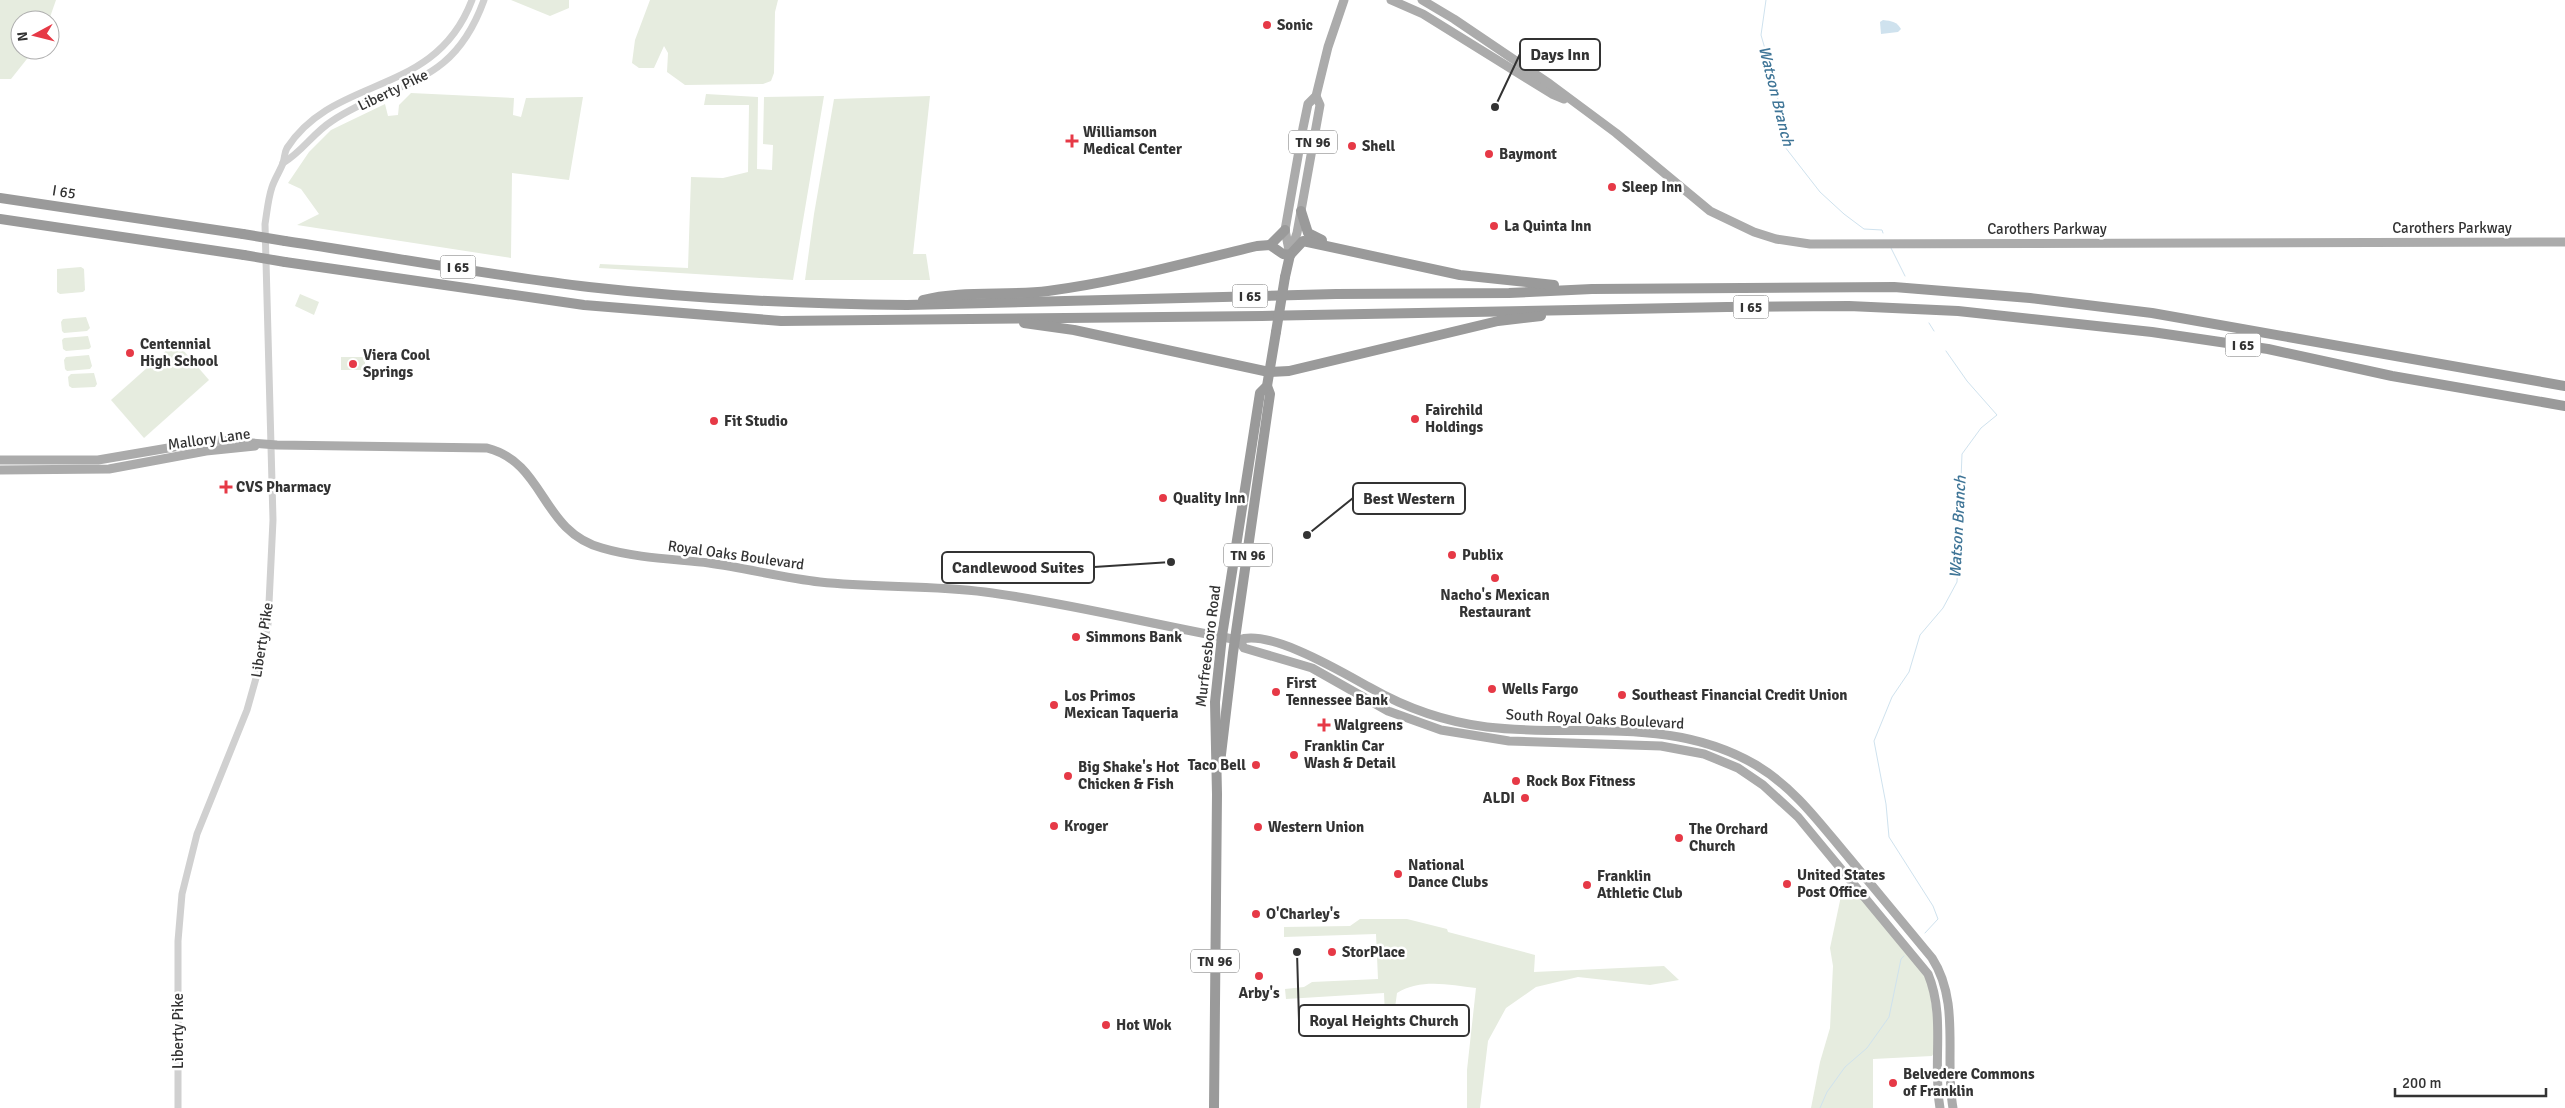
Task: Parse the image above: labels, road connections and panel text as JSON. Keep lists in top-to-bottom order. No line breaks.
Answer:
{"streets":{"highway":["TN 96","I 65","Murfreesboro Road"],"main road":["Carothers Parkway","Mallory Lane","Royal Oaks Boulevard","South Royal Oaks Boulevard"],"street":["Liberty Pike"]},"crossings":[["Liberty Pike","Mallory Lane"],["Liberty Pike","Royal Oaks Boulevard"],["Mallory Lane","Royal Oaks Boulevard"],["Royal Oaks Boulevard","Murfreesboro Road"],["Royal Oaks Boulevard","South Royal Oaks Boulevard"],["Murfreesboro Road","South Royal Oaks Boulevard"]],"water":["Watson Branch"],"places":{"other":["Sonic","Days Inn","Shell","Baymont","Sleep Inn","La Quinta Inn","Centennial High School","Viera Cool Springs","Fairchild Holdings","Fit Studio","Quality Inn","Best Western","Publix","Candlewood Suites","Nacho's Mexican Restaurant","Simmons Bank","Wells Fargo","First Tennessee Bank","Southeast Financial Credit Union","Los Primos Mexican Taqueria","Franklin Car Wash & Detail","Taco Bell","Big Shake's Hot Chicken & Fish","Rock Box Fitness","ALDI","Kroger","Western Union","The Orchard Church","National Dance Clubs","United States Post Office","Franklin Athletic Club","O'Charley's","Royal Heights Church","StorPlace","Arby's","Hot Wok","Belvedere Commons of Franklin"],"health":["Williamson Medical Center","CVS Pharmacy","Walgreens"]},"scale_bar":"200 m","north":"left"}
